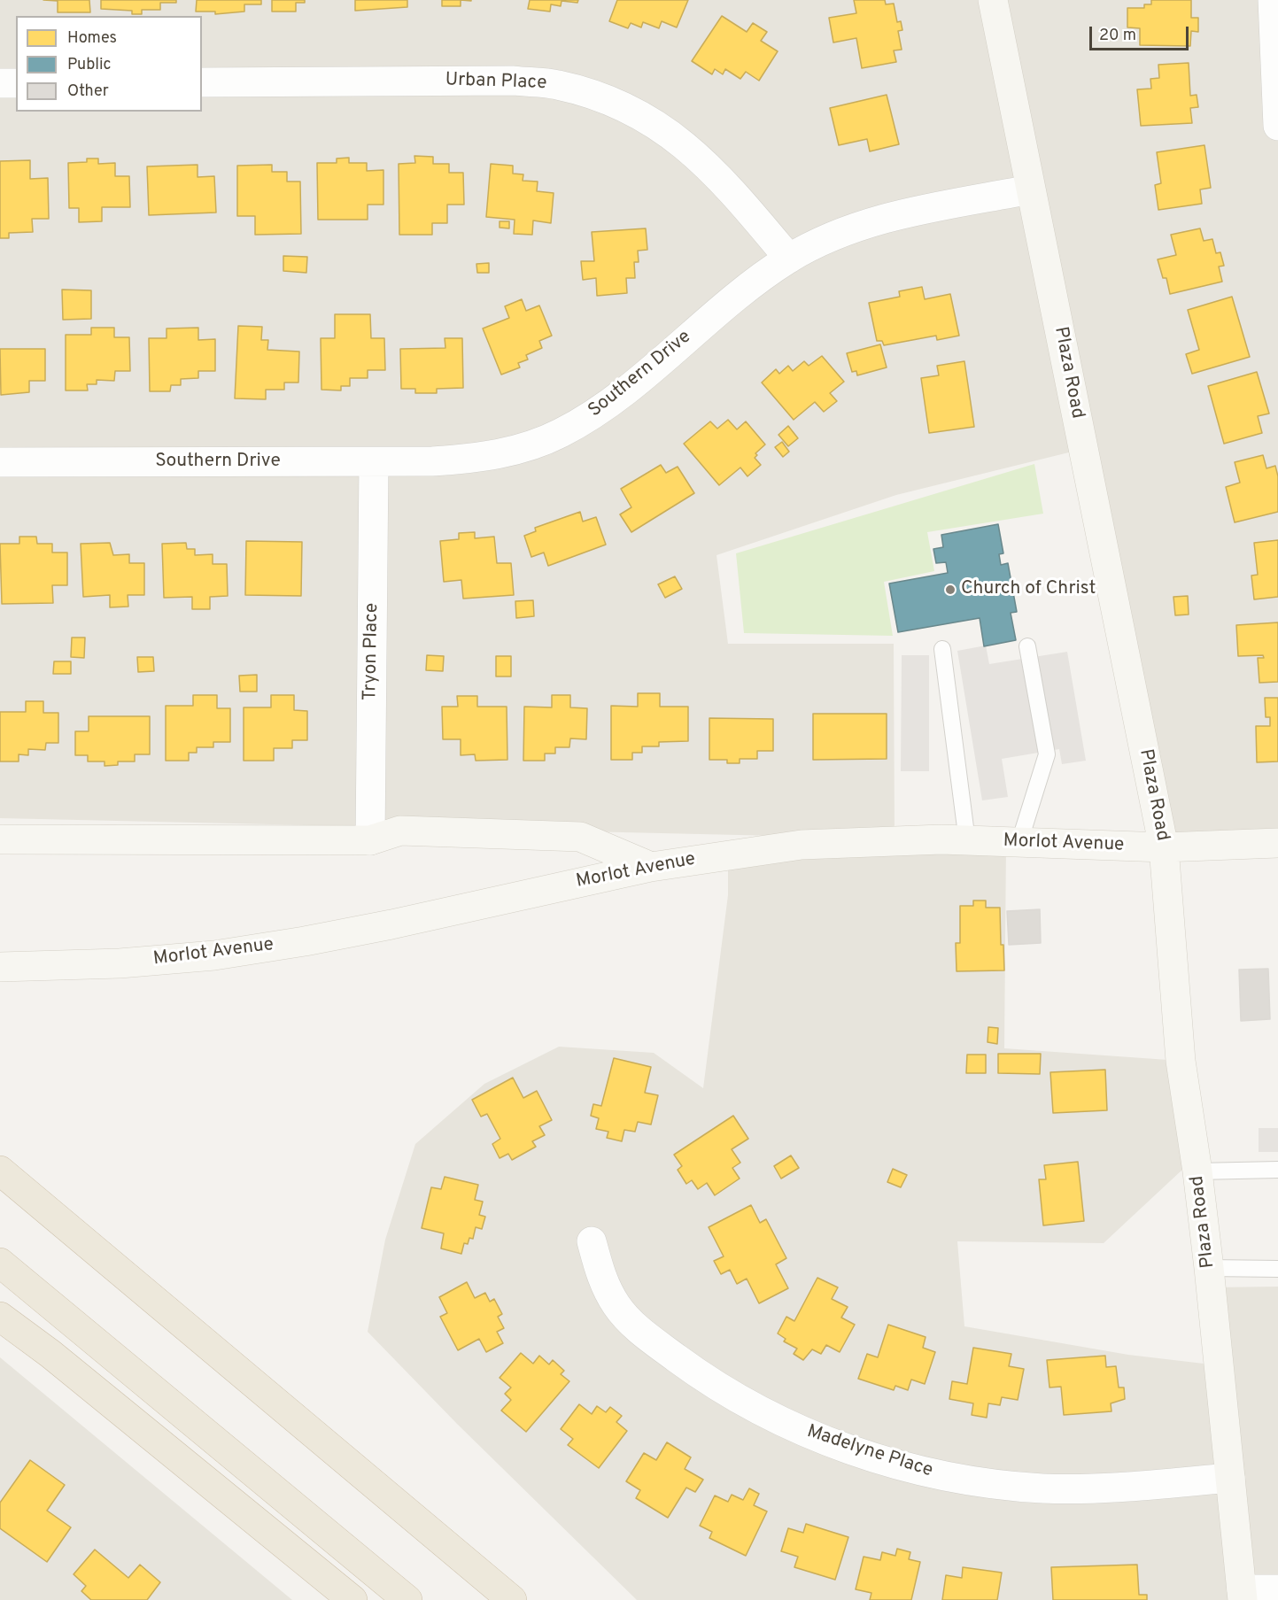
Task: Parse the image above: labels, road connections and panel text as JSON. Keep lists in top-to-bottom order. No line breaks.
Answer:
{"streets":{"street":["Urban Place","Plaza Road","Southern Drive","Tryon Place","Morlot Avenue","Madelyne Place"]},"crossings":[["Urban Place","Southern Drive"],["Plaza Road","Southern Drive"],["Plaza Road","Morlot Avenue"],["Plaza Road","Madelyne Place"],["Southern Drive","Tryon Place"]],"places":["Church of Christ"],"legend":["Homes","Public","Other"],"scale_bar":"20 m"}
